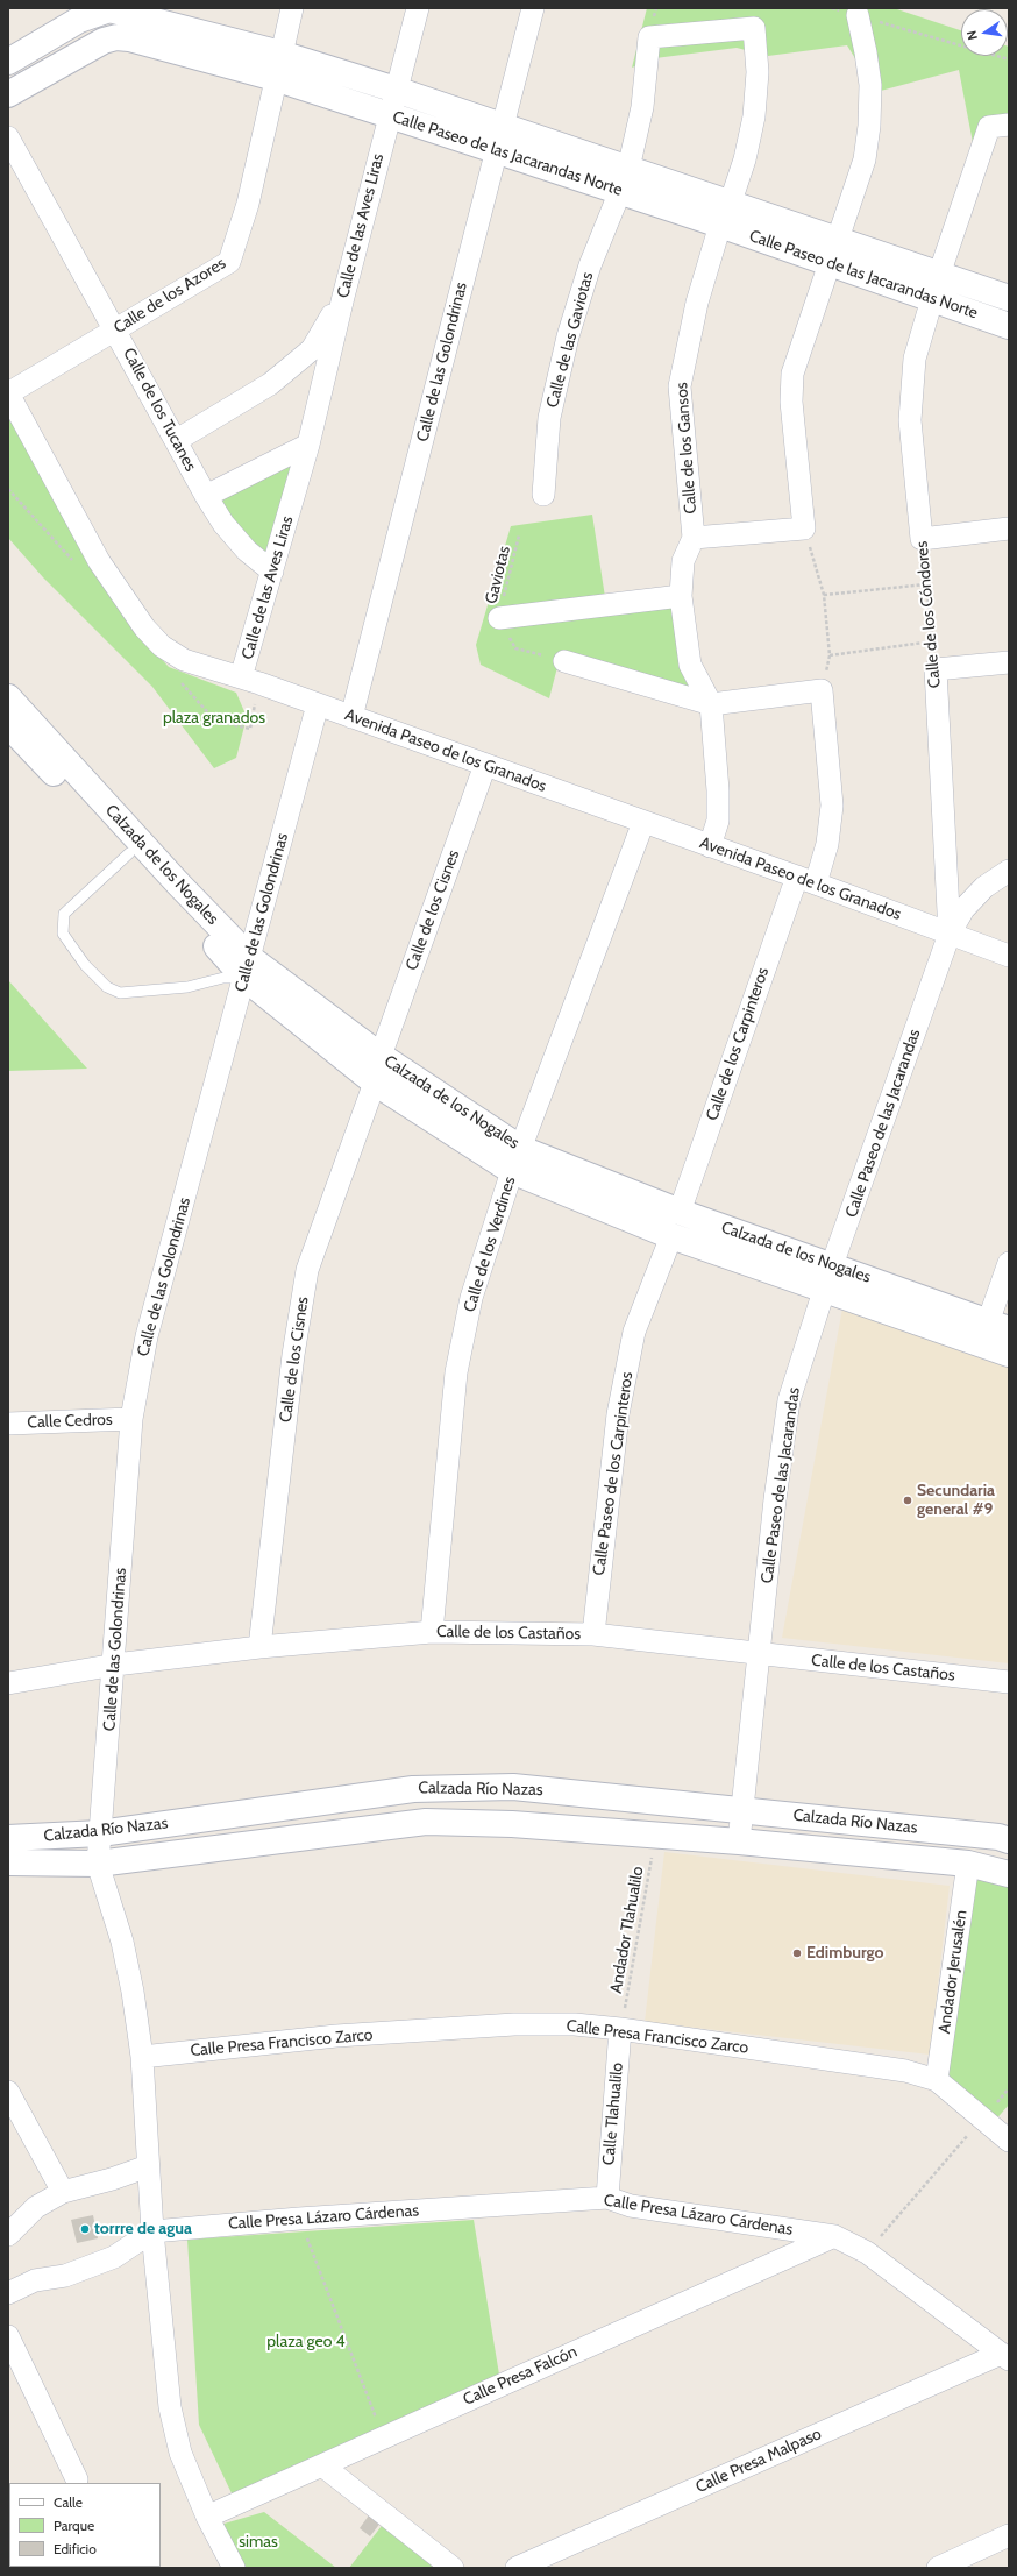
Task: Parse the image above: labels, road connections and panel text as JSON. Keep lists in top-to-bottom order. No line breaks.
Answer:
{"streets":{"street":["Calle Paseo de las Jacarandas Norte","Calle de las Aves Liras","Calle de los Azores","Calle de las Gaviotas","Calle de las Golondrinas","Calle de los Tucanes","Calle de los Gansos","Calle de los Cóndores","Avenida Paseo de los Granados","Calzada de los Nogales","Calle de los Cisnes","Calle de los Carpinteros","Calle Paseo de las Jacarandas","Calle de los Verdines","Calle Cedros","Calle Paseo de los Carpinteros","Calle de los Castaños","Calzada Río Nazas","Andador Jerusalén","Calle Presa Francisco Zarco","Calle Tlahualilo","Calle Presa Lázaro Cárdenas","Calle Presa Falcón","Calle Presa Malpaso"],"path":["Gaviotas","Andador Tlahualilo"]},"crossings":[["Calle Paseo de las Jacarandas Norte","Calle de las Aves Liras"],["Calle Paseo de las Jacarandas Norte","Calle de los Azores"],["Calle Paseo de las Jacarandas Norte","Calle de las Gaviotas"],["Calle Paseo de las Jacarandas Norte","Calle de las Golondrinas"],["Calle Paseo de las Jacarandas Norte","Calle de los Gansos"],["Calle Paseo de las Jacarandas Norte","Calle de los Cóndores"],["Calle de las Aves Liras","Calle de los Tucanes"],["Calle de las Aves Liras","Avenida Paseo de los Granados"],["Calle de los Azores","Calle de los Tucanes"],["Calle de los Azores","Avenida Paseo de los Granados"],["Calle de las Golondrinas","Avenida Paseo de los Granados"],["Calle de las Golondrinas","Calzada de los Nogales"],["Calle de las Golondrinas","Calle Cedros"],["Calle de las Golondrinas","Calle de los Castaños"],["Calle de las Golondrinas","Calzada Río Nazas"],["Calle de los Gansos","Avenida Paseo de los Granados"],["Calle de los Cóndores","Avenida Paseo de los Granados"],["Calle de los Cóndores","Calle Paseo de las Jacarandas"],["Avenida Paseo de los Granados","Calle de los Cisnes"],["Avenida Paseo de los Granados","Calle de los Carpinteros"],["Avenida Paseo de los Granados","Calle Paseo de las Jacarandas"],["Avenida Paseo de los Granados","Calle de los Verdines"],["Calzada de los Nogales","Calle de los Cisnes"],["Calzada de los Nogales","Calle de los Carpinteros"],["Calzada de los Nogales","Calle Paseo de las Jacarandas"],["Calzada de los Nogales","Calle de los Verdines"],["Calzada de los Nogales","Calle Paseo de los Carpinteros"],["Calle de los Cisnes","Calle de los Castaños"],["Calle Paseo de las Jacarandas","Calle de los Castaños"],["Calle Paseo de las Jacarandas","Calzada Río Nazas"],["Calle de los Verdines","Calle de los Castaños"],["Calle Paseo de los Carpinteros","Calle de los Castaños"],["Calzada Río Nazas","Andador Tlahualilo"],["Calzada Río Nazas","Andador Jerusalén"],["Andador Tlahualilo","Calle Presa Francisco Zarco"],["Andador Tlahualilo","Calle Tlahualilo"],["Andador Jerusalén","Calle Presa Francisco Zarco"],["Calle Presa Francisco Zarco","Calle Tlahualilo"],["Calle Tlahualilo","Calle Presa Lázaro Cárdenas"],["Calle Presa Lázaro Cárdenas","Calle Presa Falcón"],["Calle Presa Lázaro Cárdenas","Calle Presa Malpaso"]],"parks":["plaza granados","plaza geo 4","simas"],"places":["Secundaria general #9","Edimburgo","torrre de agua"],"legend":["Calle","Parque","Edificio"],"north":"left"}
